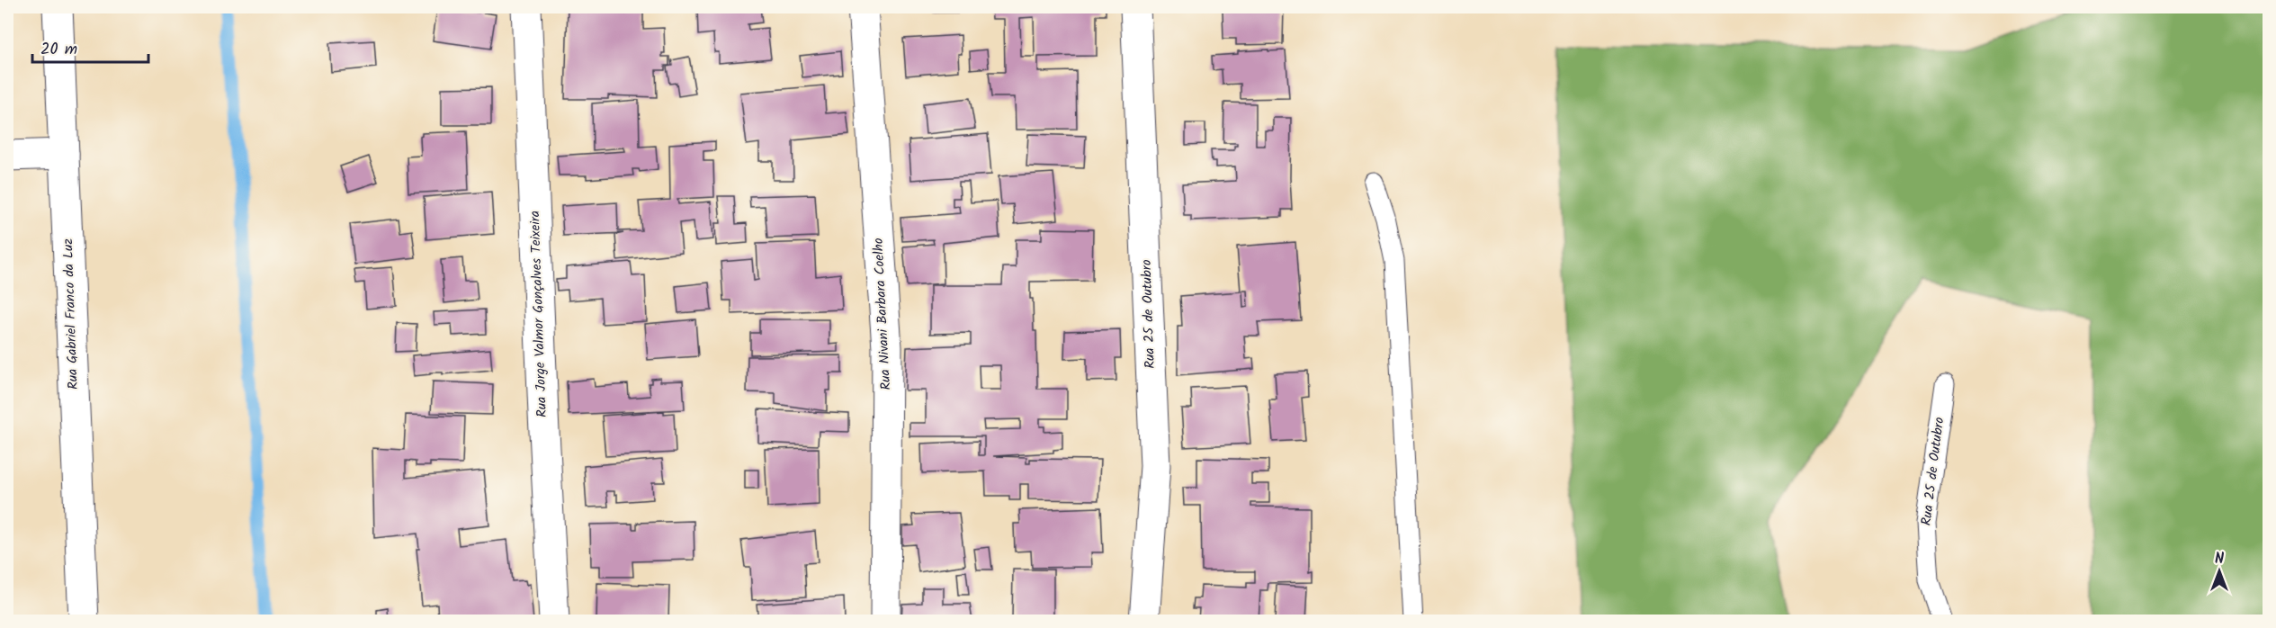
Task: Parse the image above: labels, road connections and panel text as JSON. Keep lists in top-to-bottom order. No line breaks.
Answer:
{"streets":{"street":["Rua Gabriel Franco da Luz","Rua Jorge Valmor Gonçalves Teixeira","Rua Nivani Barbara Coelho","Rua 25 de Outubro"]},"scale_bar":"20 m","north":"top"}
